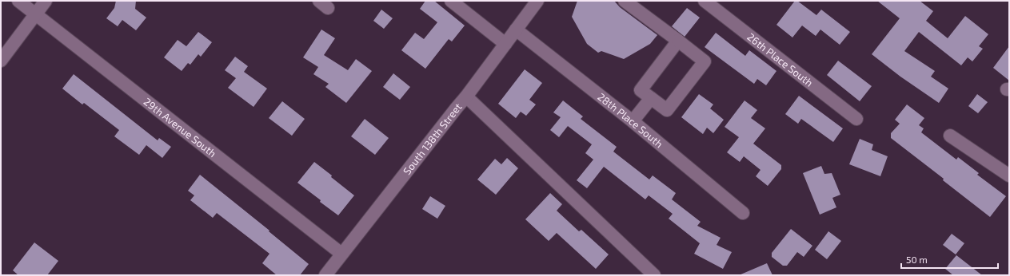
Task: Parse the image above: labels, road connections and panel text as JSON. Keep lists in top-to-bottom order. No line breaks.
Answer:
{"streets":{"street":["26th Place South","28th Place South","29th Avenue South","South 138th Street"]},"crossings":[["28th Place South","South 138th Street"],["29th Avenue South","South 138th Street"]],"scale_bar":"50 m"}
